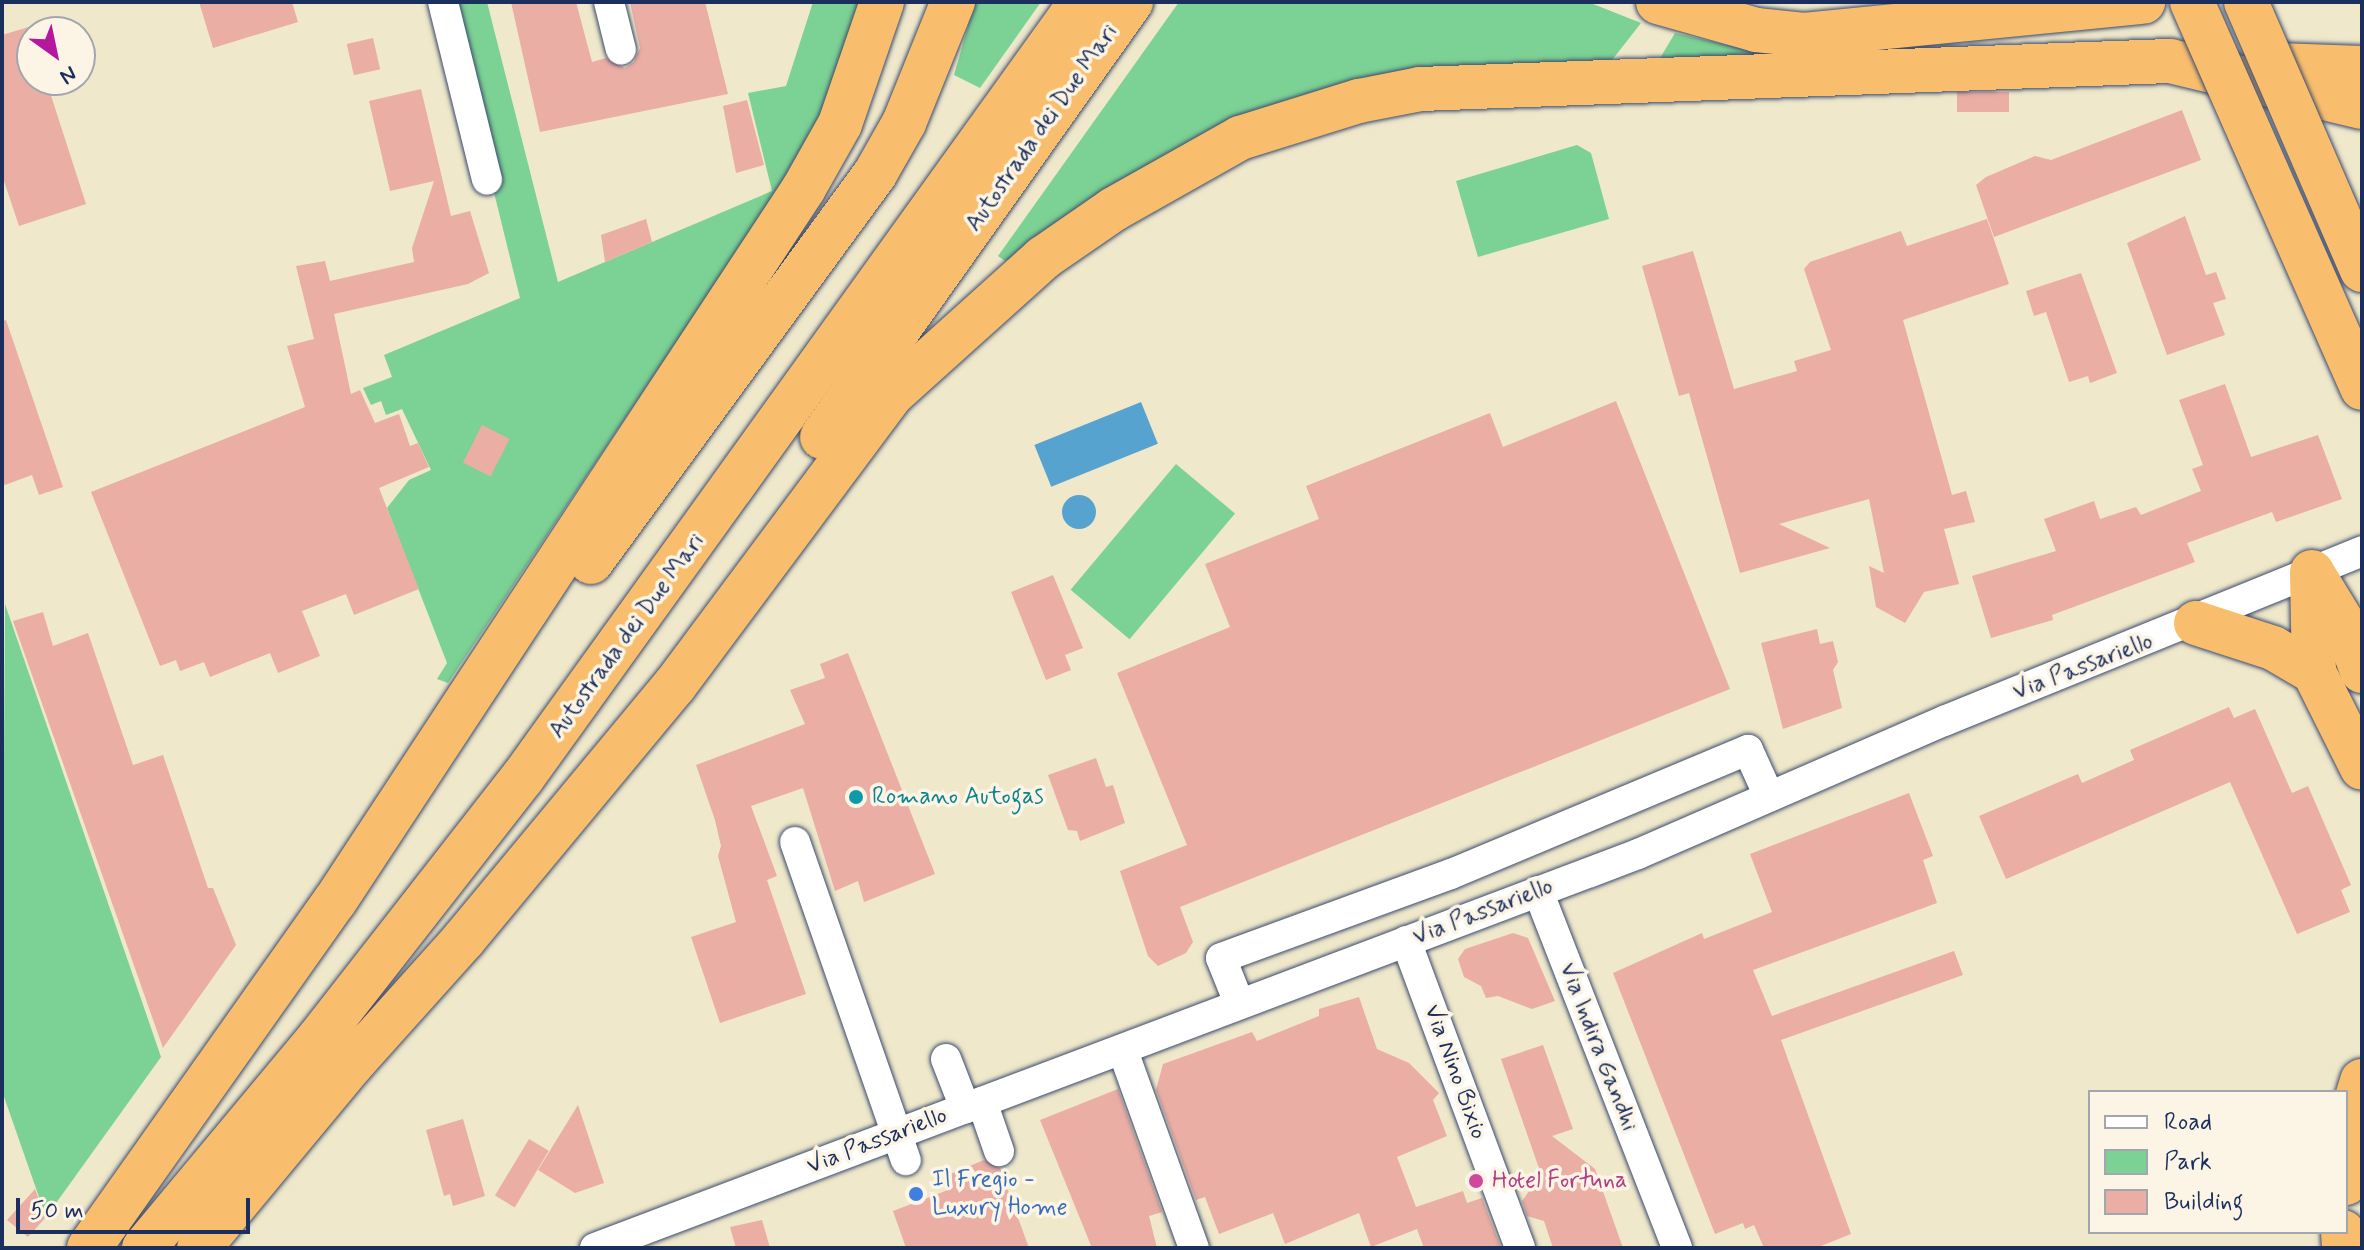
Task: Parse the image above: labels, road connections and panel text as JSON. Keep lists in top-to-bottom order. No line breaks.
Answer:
{"streets":{"highway":["Autostrada dei Due Mari"],"street":["Via Passariello","Via Indira Gandhi","Via Nino Bixio"]},"crossings":[["Via Passariello","Via Indira Gandhi"],["Via Passariello","Via Nino Bixio"]],"places":["Romano Autogas","Hotel Fortuna","Il Fregio - Luxury Home"],"legend":["Road","Park","Building"],"scale_bar":"50 m","north":"bottom right"}
